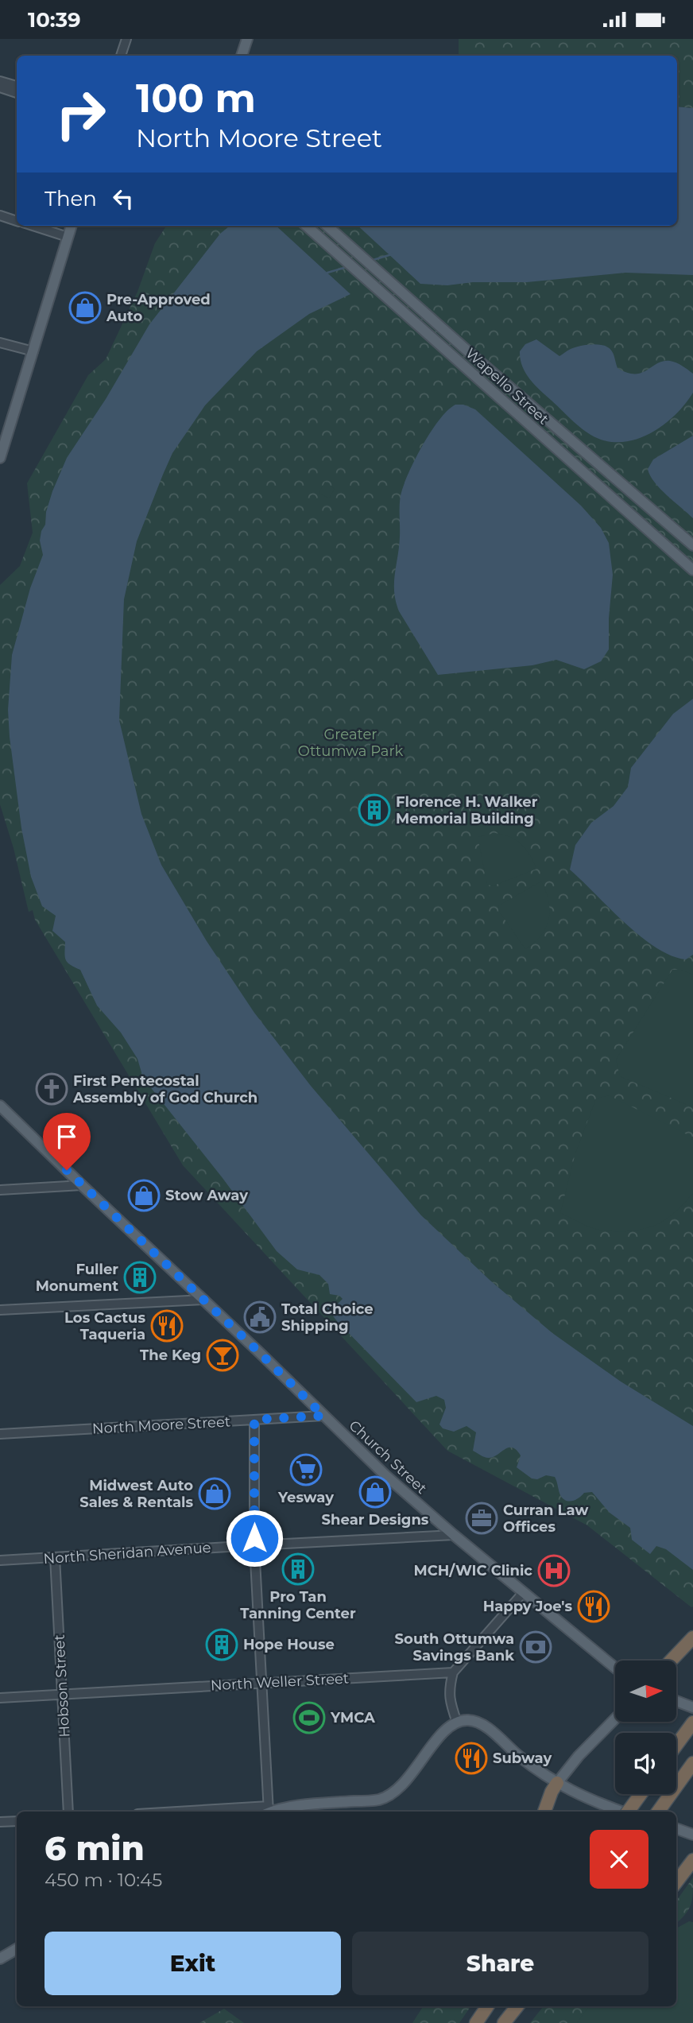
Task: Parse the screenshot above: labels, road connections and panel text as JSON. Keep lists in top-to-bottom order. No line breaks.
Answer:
{"streets":{"main road":["Wapello Street","Church Street"],"street":["North Moore Street","North Sheridan Avenue","North Weller Street","Hobson Street"]},"crossings":[["North Moore Street","Church Street"],["Church Street","North Sheridan Avenue"],["North Sheridan Avenue","Hobson Street"],["North Weller Street","Hobson Street"]],"parks":["Greater Ottumwa Park"],"places":{"shop":["Pre-Approved Auto","Stow Away","Shear Designs","Midwest Auto Sales & Rentals"],"building":["Florence H. Walker Memorial Building","Fuller Monument","Pro Tan Tanning Center","Hope House"],"church":["First Pentecostal Assembly of God Church"],"public building":["Total Choice Shipping"],"restaurant":["Los Cactus Taqueria","Happy Joe's","Subway"],"bar":["The Keg"],"supermarket":["Yesway"],"office":["Curran Law Offices"],"hospital":["MCH/WIC Clinic"],"bank":["South Ottumwa Savings Bank"],"sports":["YMCA"]},"north":"right","page":{"status":"10:39","turn":["100 m","North Moore Street"],"then":"Then","heading":["6 min","450 m · 10:45"],"buttons":["Exit","Share"]}}
